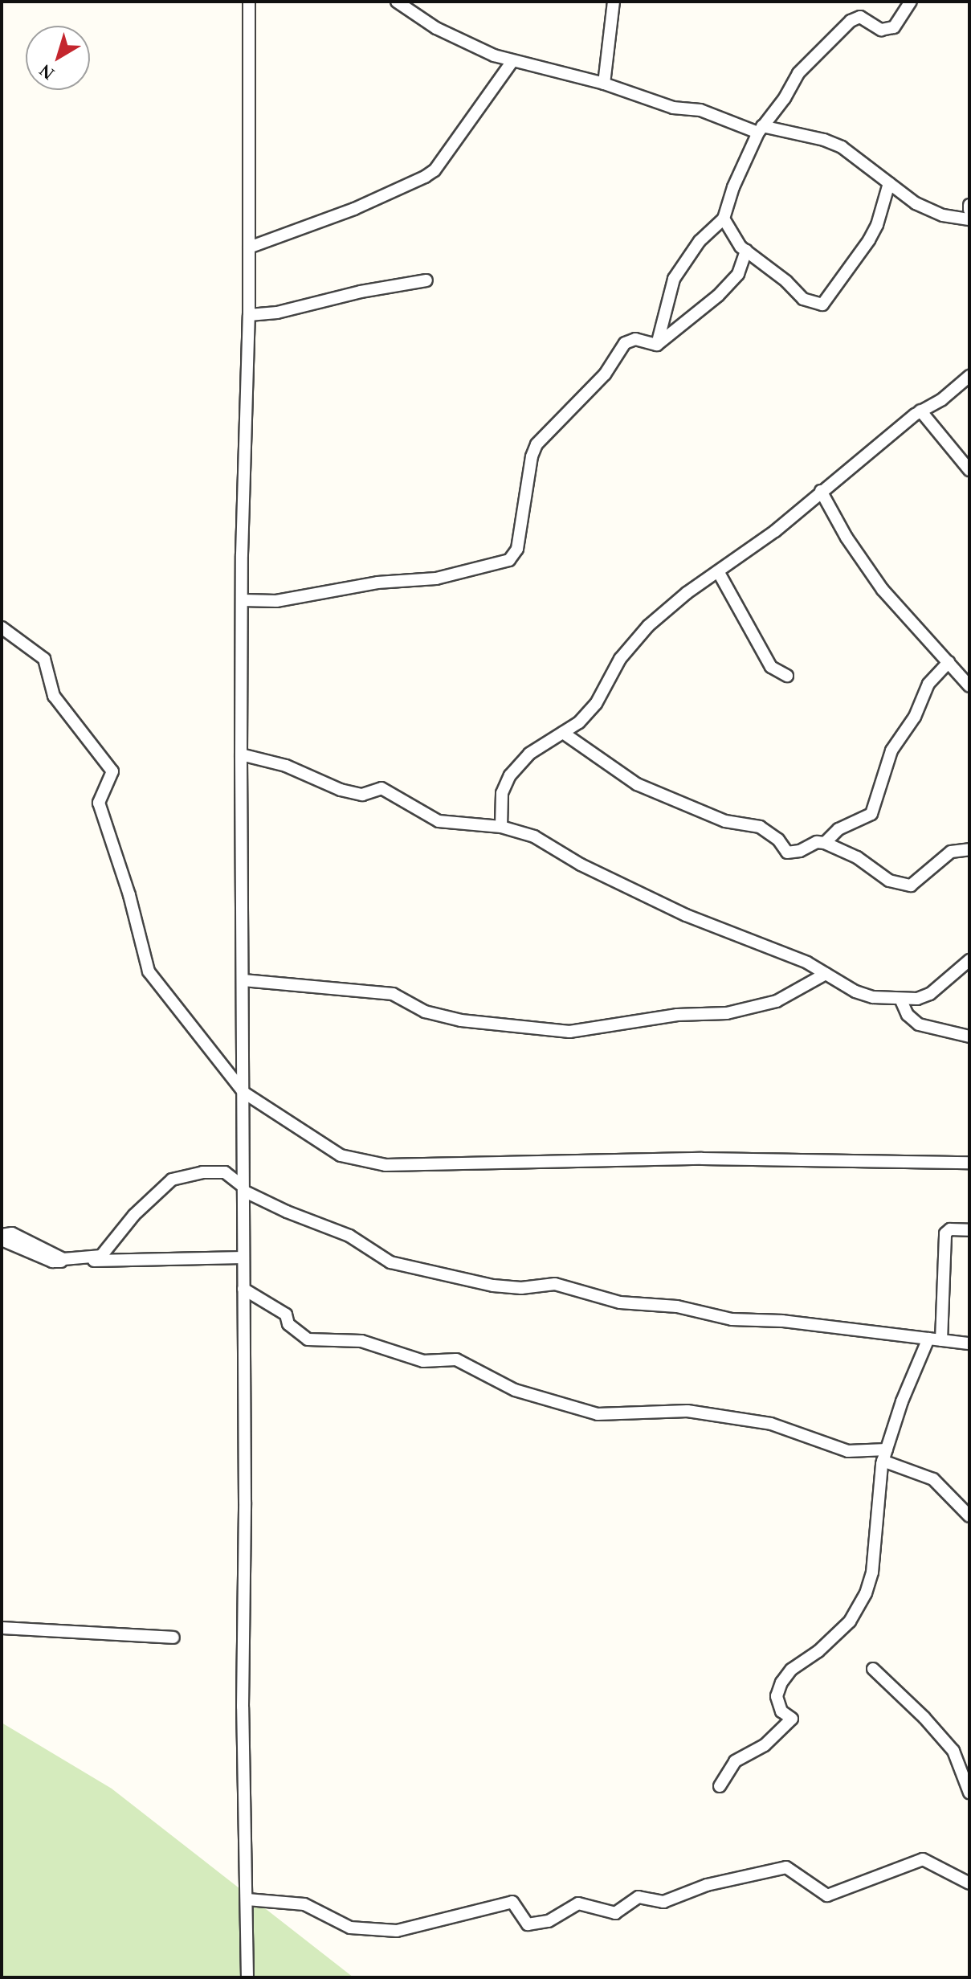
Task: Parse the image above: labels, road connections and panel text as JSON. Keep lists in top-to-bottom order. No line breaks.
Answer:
{"north":"bottom left"}
